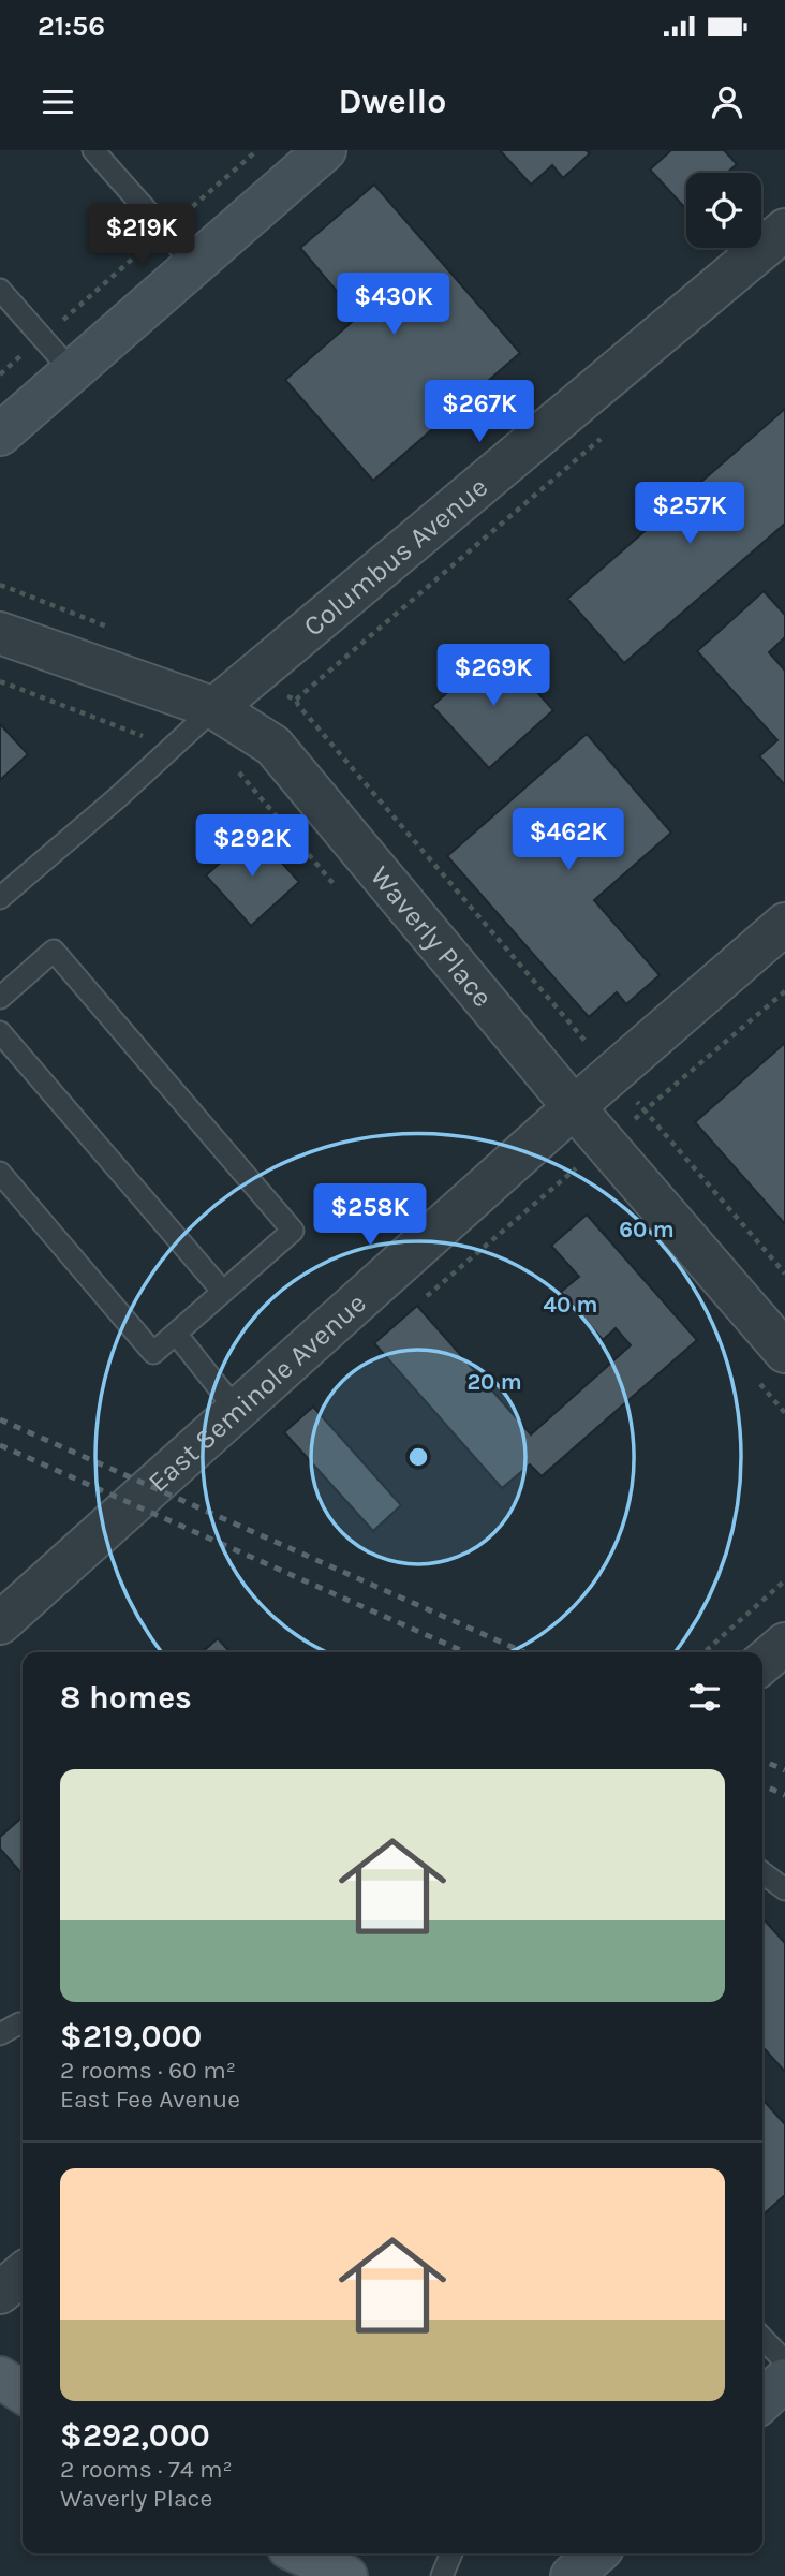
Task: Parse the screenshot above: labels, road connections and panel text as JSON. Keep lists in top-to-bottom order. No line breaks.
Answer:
{"streets":{"street":["Columbus Avenue","Waverly Place","East Seminole Avenue"]},"crossings":[["Columbus Avenue","Waverly Place"],["Waverly Place","East Seminole Avenue"]],"page":{"status":"21:56","header":"Dwello","price":["$219K","$430K","$267K","$257K","$269K","$462K","$292K","$258K"],"heading":"8 homes","list":[{"name":"$219,000","note":"2 rooms · 60 m² · East Fee Avenue"},{"name":"$292,000","note":"2 rooms · 74 m² · Waverly Place"}]},"rings":["60 m","40 m","20 m"]}
